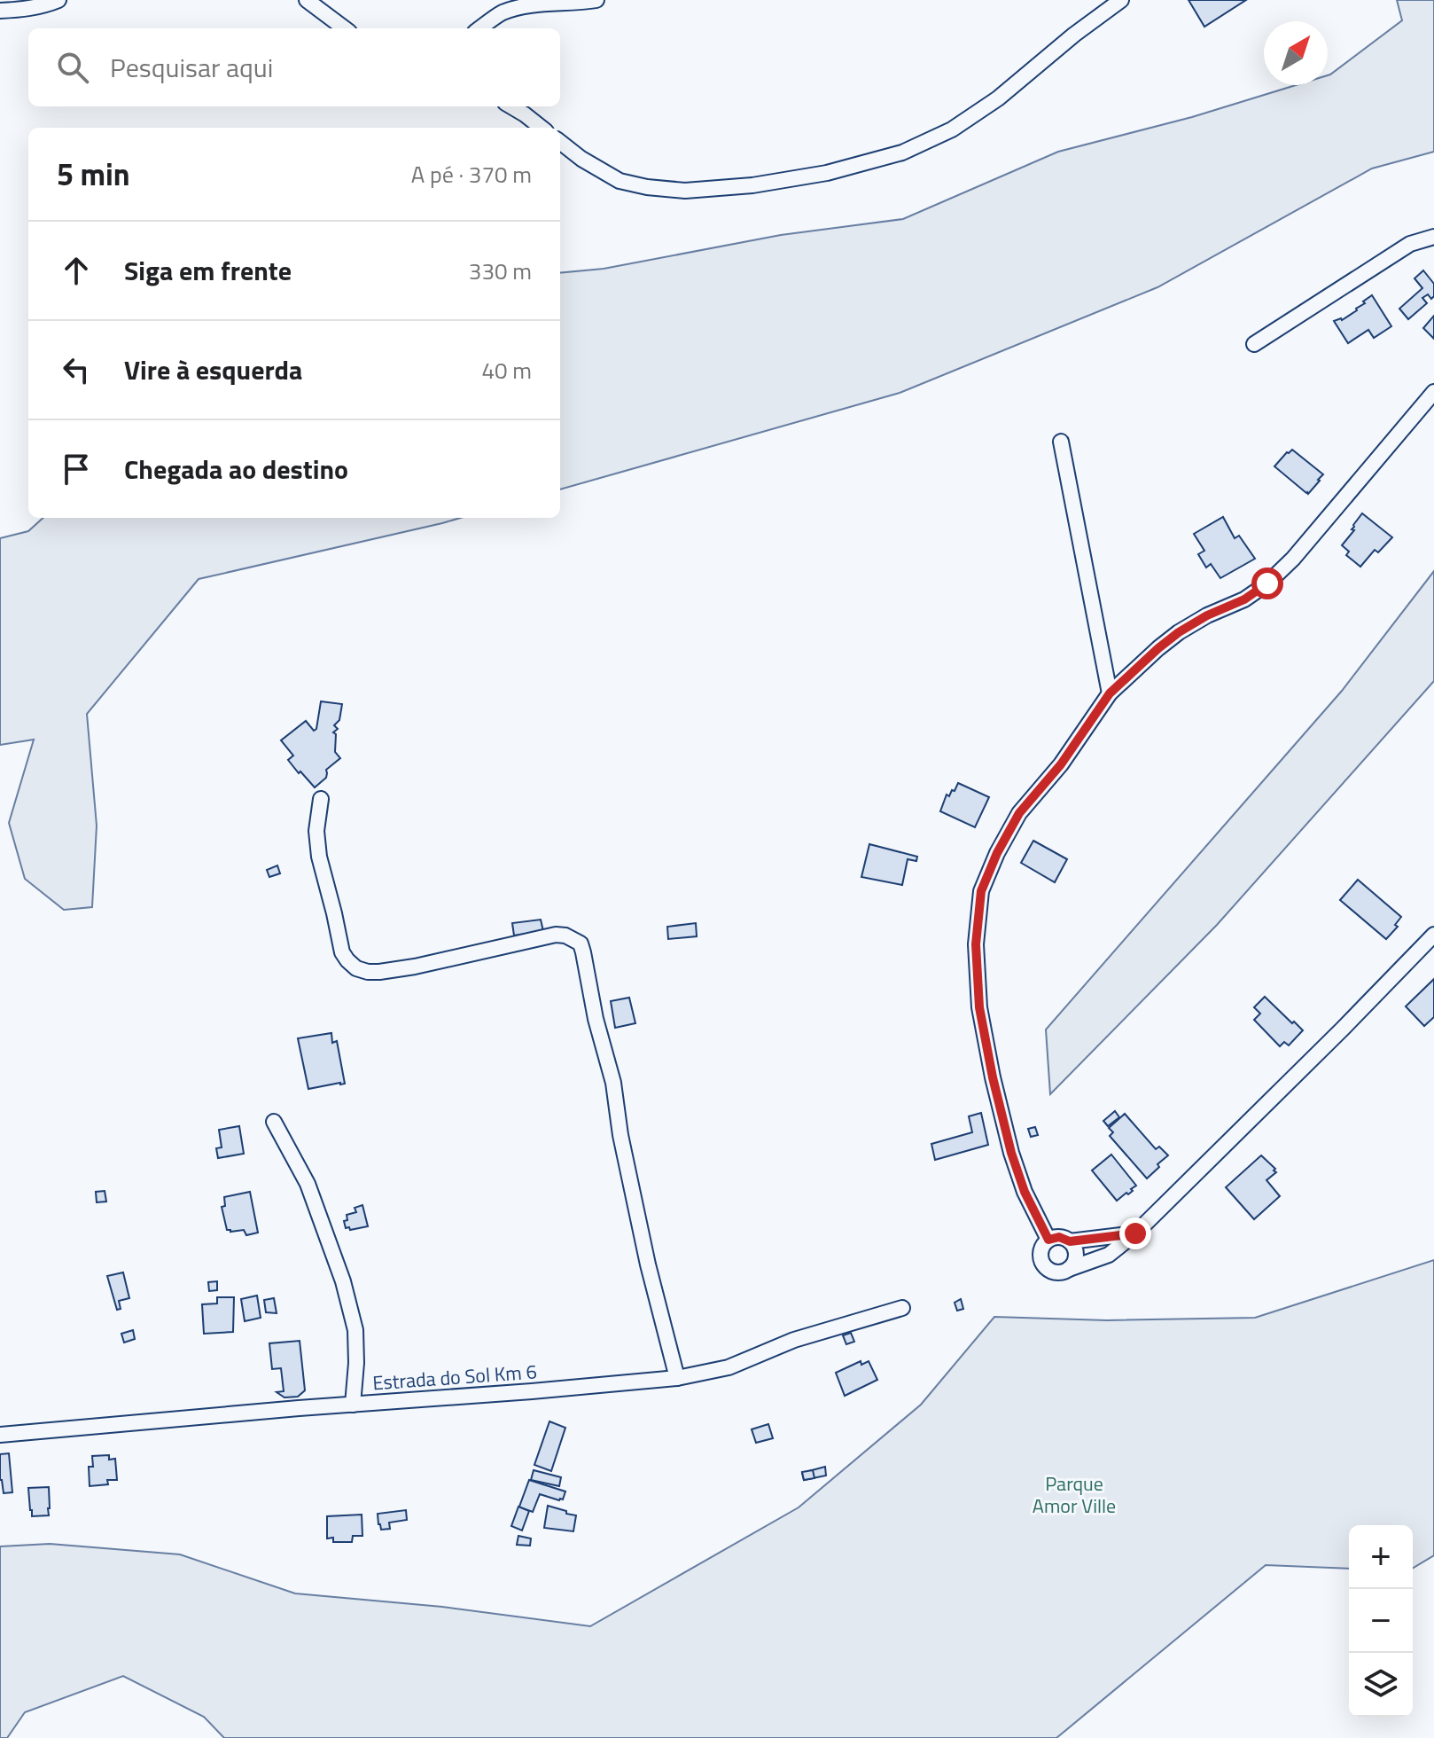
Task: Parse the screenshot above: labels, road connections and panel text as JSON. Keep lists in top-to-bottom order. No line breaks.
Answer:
{"streets":{"street":["Estrada do Sol Km 6"]},"parks":["Parque Amor Ville"],"north":"top right","page":{"search":"Pesquisar aqui","heading":["5 min","A pé · 370 m"],"list":[["Siga em frente","330 m"],["Vire à esquerda","40 m"],"Chegada ao destino"],"map_buttons":["+","−"]}}
